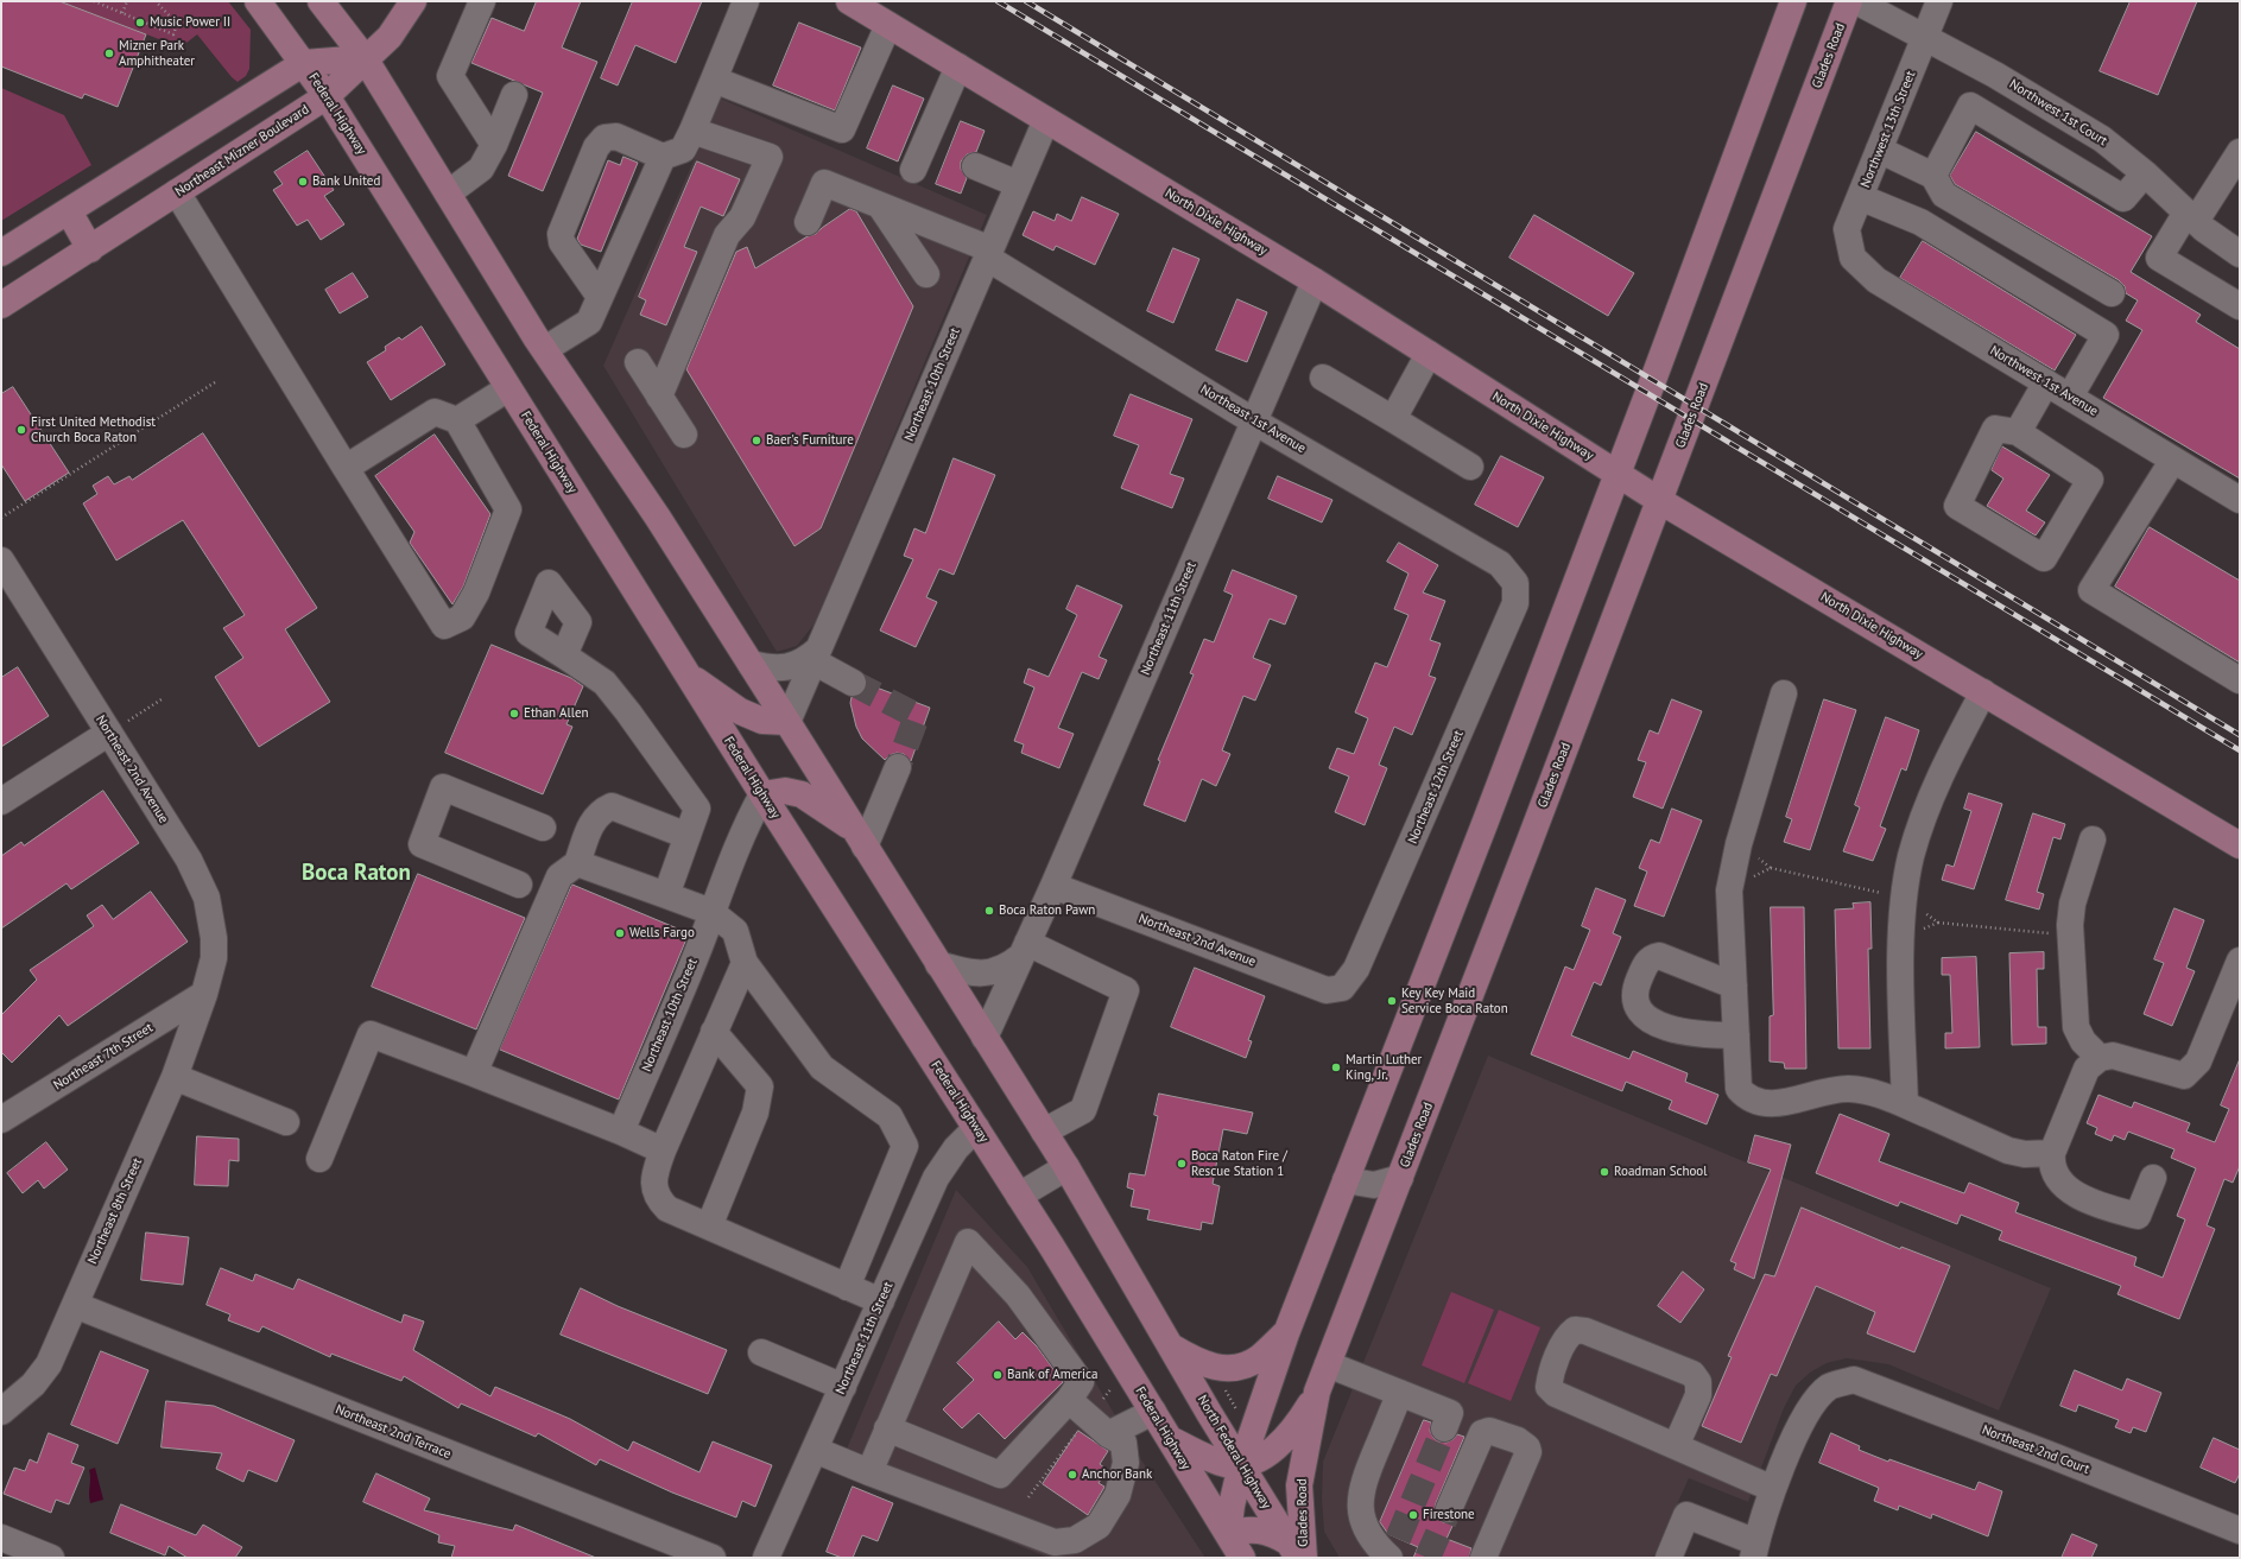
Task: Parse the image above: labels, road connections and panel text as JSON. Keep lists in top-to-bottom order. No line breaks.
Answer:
{"streets":{"main road":["Glades Road","Federal Highway","Northeast Mizner Boulevard","North Dixie Highway","North Federal Highway"],"street":["Northwest 1st Court","Northwest 13th Street","Northwest 1st Avenue","Northeast 10th Street","Northeast 1st Avenue","Northeast 11th Street","Northeast 2nd Avenue","Northeast 12th Street","Northeast 7th Street","Northeast 8th Street","Northeast 2nd Terrace","Northeast 2nd Court"]},"crossings":[["Glades Road","North Dixie Highway"],["Glades Road","North Federal Highway"],["Northwest 1st Court","Northwest 13th Street"],["Federal Highway","Northeast Mizner Boulevard"],["Federal Highway","Northeast 10th Street"],["Federal Highway","Northeast 11th Street"],["Northwest 13th Street","Northwest 1st Avenue"],["North Dixie Highway","Northeast 10th Street"],["North Dixie Highway","Northeast 11th Street"],["Northeast 10th Street","Northeast 1st Avenue"],["Northeast 1st Avenue","Northeast 11th Street"],["Northeast 1st Avenue","Northeast 12th Street"],["Northeast 11th Street","Northeast 2nd Avenue"],["Northeast 2nd Avenue","Northeast 12th Street"],["Northeast 2nd Avenue","Northeast 7th Street"],["Northeast 2nd Avenue","Northeast 8th Street"],["Northeast 7th Street","Northeast 8th Street"],["Northeast 8th Street","Northeast 2nd Terrace"]],"districts":["Boca Raton"],"places":["Music Power II","Mizner Park Amphitheater","Bank United","First United Methodist Church Boca Raton","Baer's Furniture","Ethan Allen","Boca Raton Pawn","Wells Fargo","Key Key Maid Service Boca Raton","Martin Luther King, Jr.","Boca Raton Fire / Rescue Station 1","Roadman School","Bank of America","Anchor Bank","Firestone"]}
